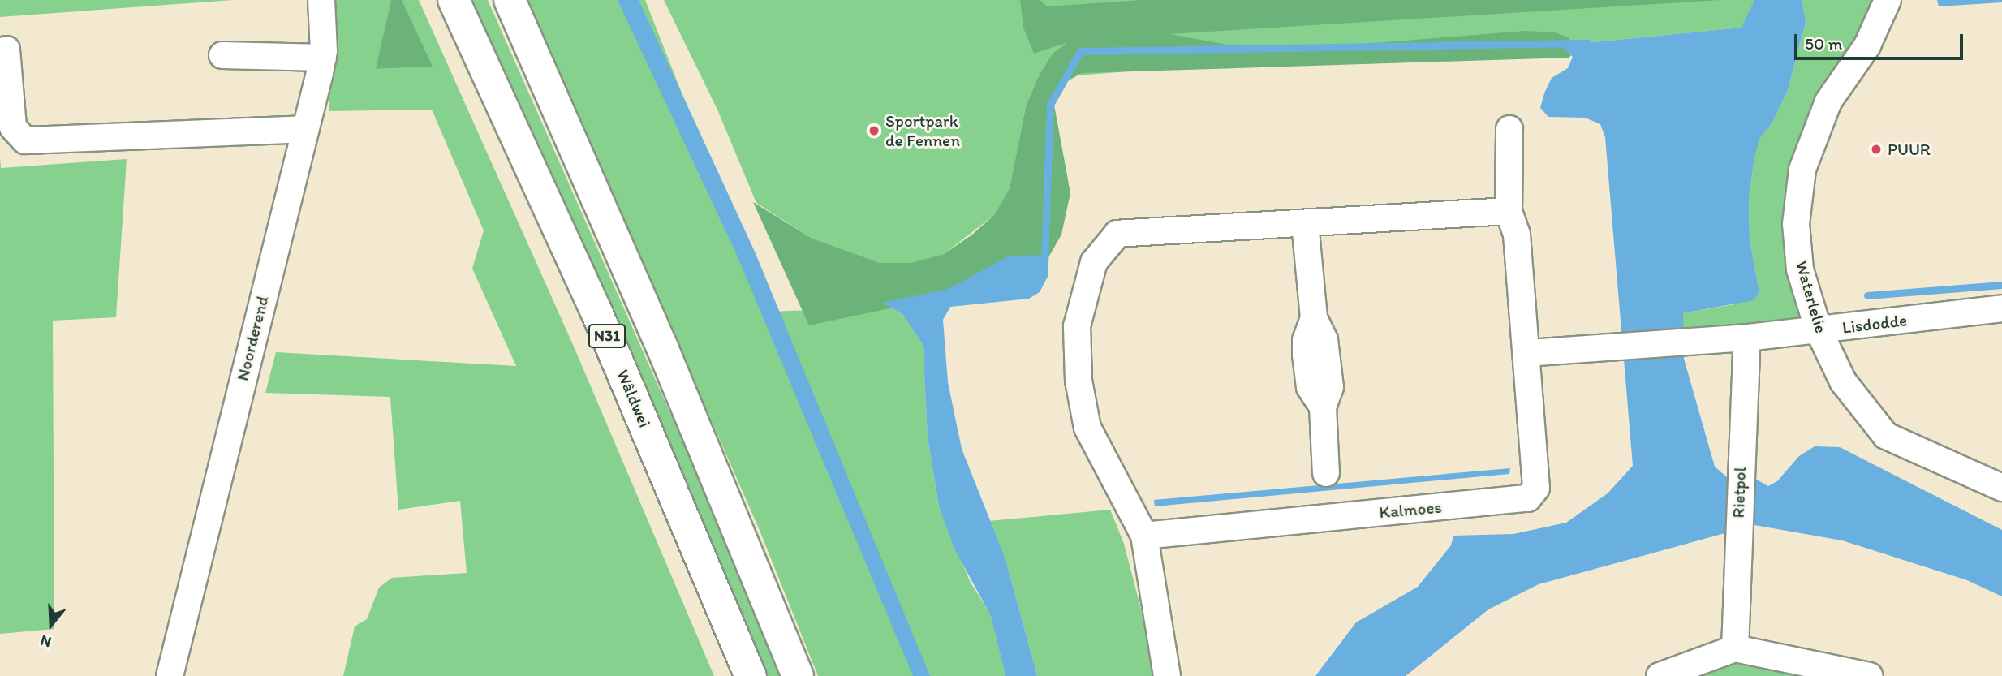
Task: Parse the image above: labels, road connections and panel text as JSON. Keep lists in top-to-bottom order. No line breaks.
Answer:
{"streets":{"highway":["N31","Wâldwei"],"street":["Waterlelie","Lisdodde","Noorderend","Rietpol","Kalmoes"]},"crossings":[["Waterlelie","Lisdodde"],["Lisdodde","Rietpol"]],"places":["Sportpark de Fennen","PUUR"],"scale_bar":"50 m","north":"bottom"}
